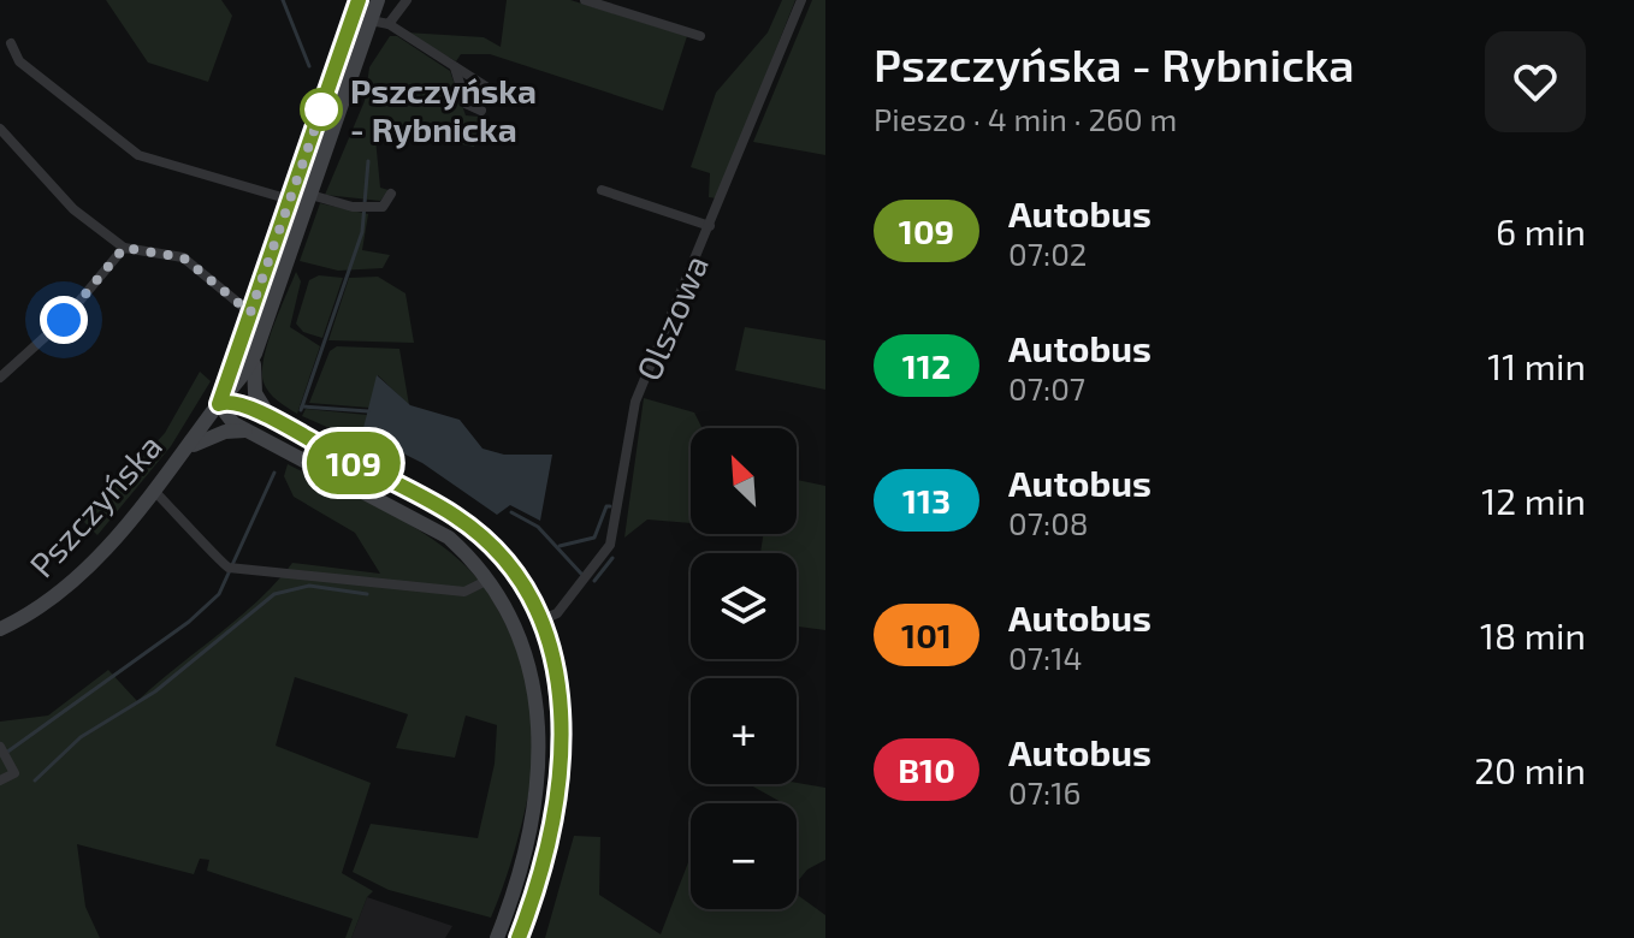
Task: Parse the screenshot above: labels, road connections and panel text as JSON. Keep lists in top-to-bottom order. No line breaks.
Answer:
{"streets":{"main road":["Pszczyńska"],"street":["Olszowa"]},"places":["Pszczyńska - Rybnicka"],"lines":["bus line 109"],"north":"top left","page":{"on_map":"109","heading":["Pszczyńska - Rybnicka","Pieszo · 4 min · 260 m"],"list":[{"mark":"109","name":"Autobus","note":"07:02","value":"6 min"},{"mark":"112","name":"Autobus","note":"07:07","value":"11 min"},{"mark":"113","name":"Autobus","note":"07:08","value":"12 min"},{"mark":"101","name":"Autobus","note":"07:14","value":"18 min"},{"mark":"B10","name":"Autobus","note":"07:16","value":"20 min"}],"map_buttons":["+","−"]}}
